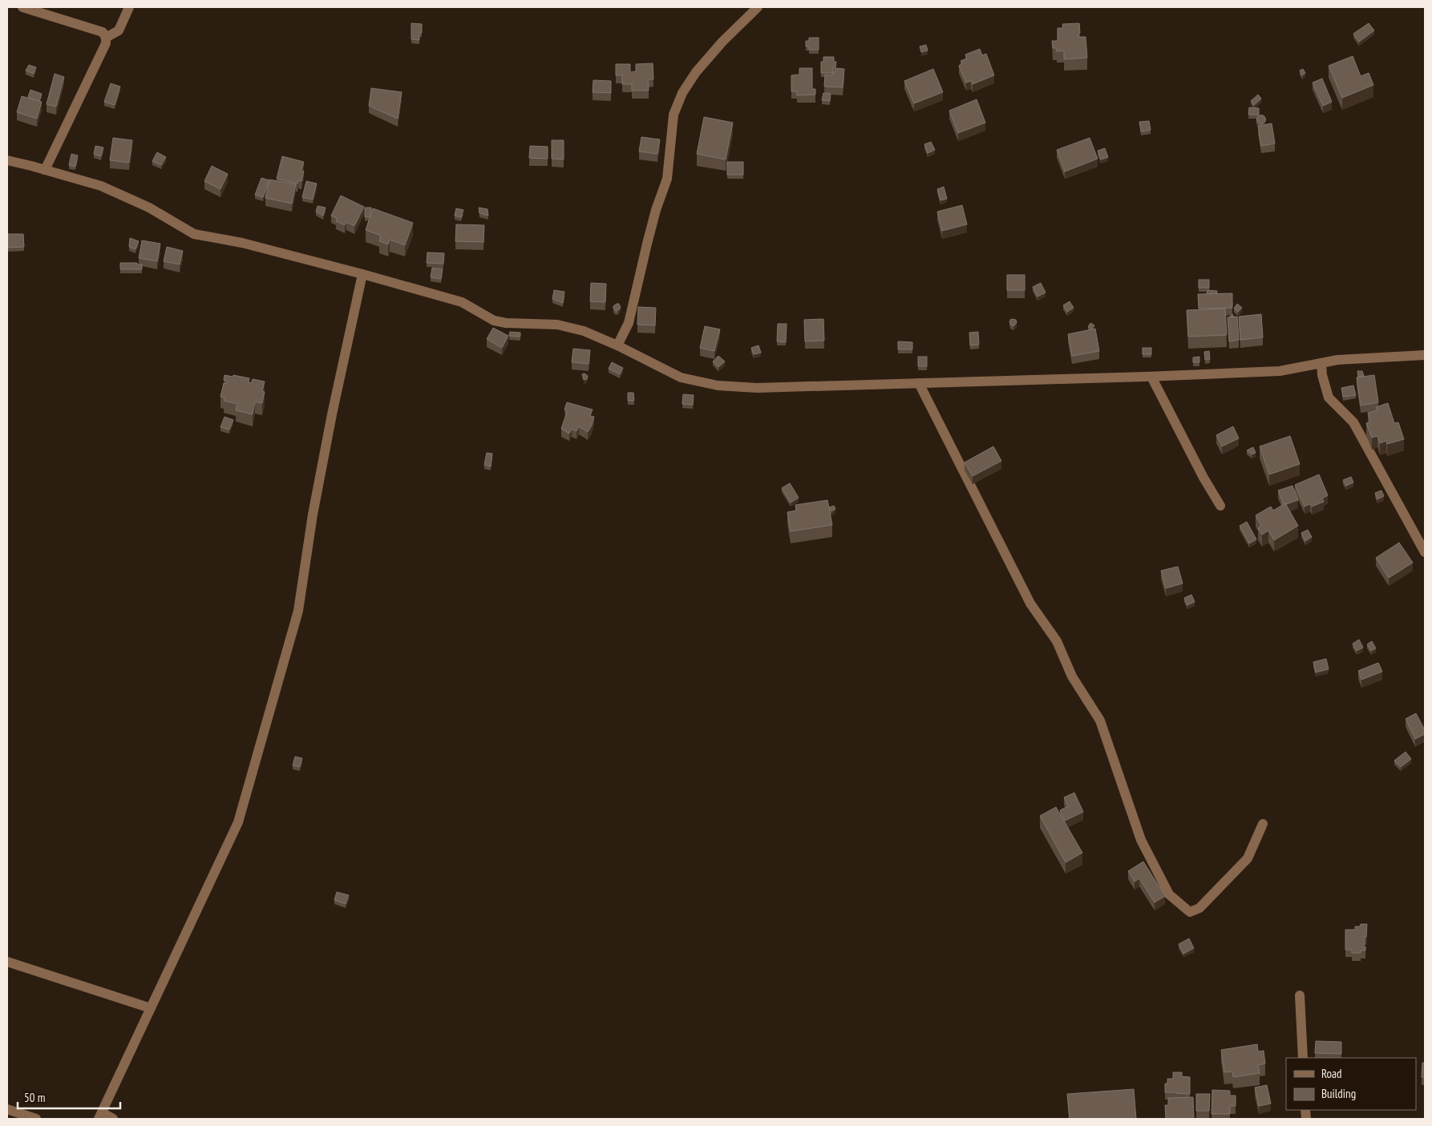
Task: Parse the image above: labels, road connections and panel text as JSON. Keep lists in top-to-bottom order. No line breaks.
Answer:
{"legend":["Road","Building"],"scale_bar":"50 m"}
